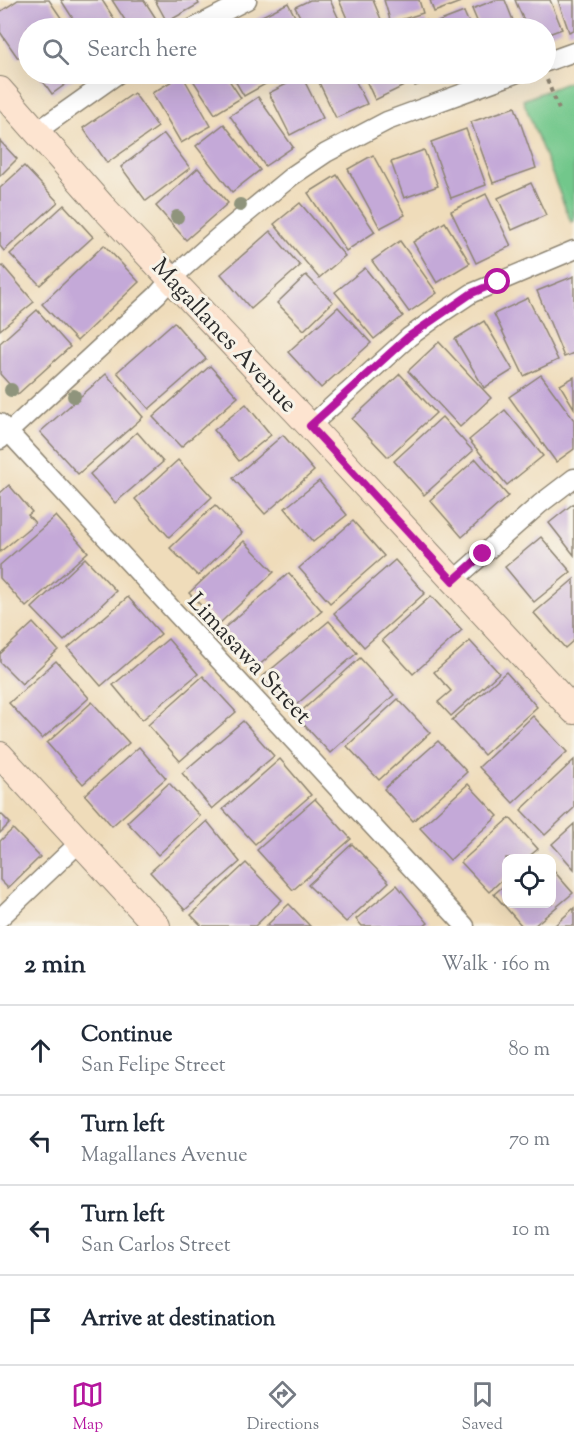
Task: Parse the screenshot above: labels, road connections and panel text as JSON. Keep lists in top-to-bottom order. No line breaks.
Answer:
{"streets":{"street":["Magallanes Avenue","Limasawa Street"]},"page":{"search":"Search here","heading":["2 min","Walk · 160 m"],"list":[["Continue","San Felipe Street","80 m"],["Turn left","Magallanes Avenue","70 m"],["Turn left","San Carlos Street","10 m"],"Arrive at destination"],"nav":["Map","Directions","Saved"]}}
